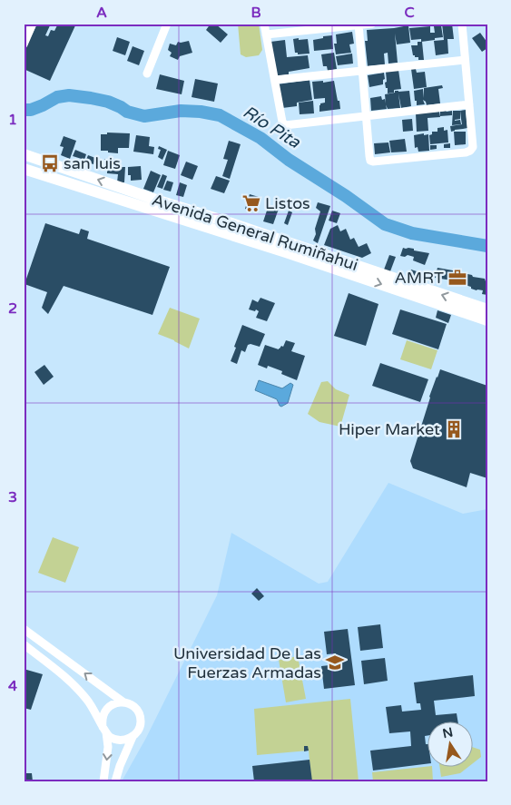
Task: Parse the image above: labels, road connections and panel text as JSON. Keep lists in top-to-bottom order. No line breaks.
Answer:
{"streets":{"highway":["Avenida General Rumiñahui"]},"water":["Río Pita"],"places":{"bus stop":["san luis"],"supermarket":["Listos"],"office":["AMRT"],"building":["Hiper Market"],"school or university":["Universidad De Las Fuerzas Armadas"]},"north":"top","grid":{"columns":["A","B","C"],"rows":["1","2","3","4"]}}
